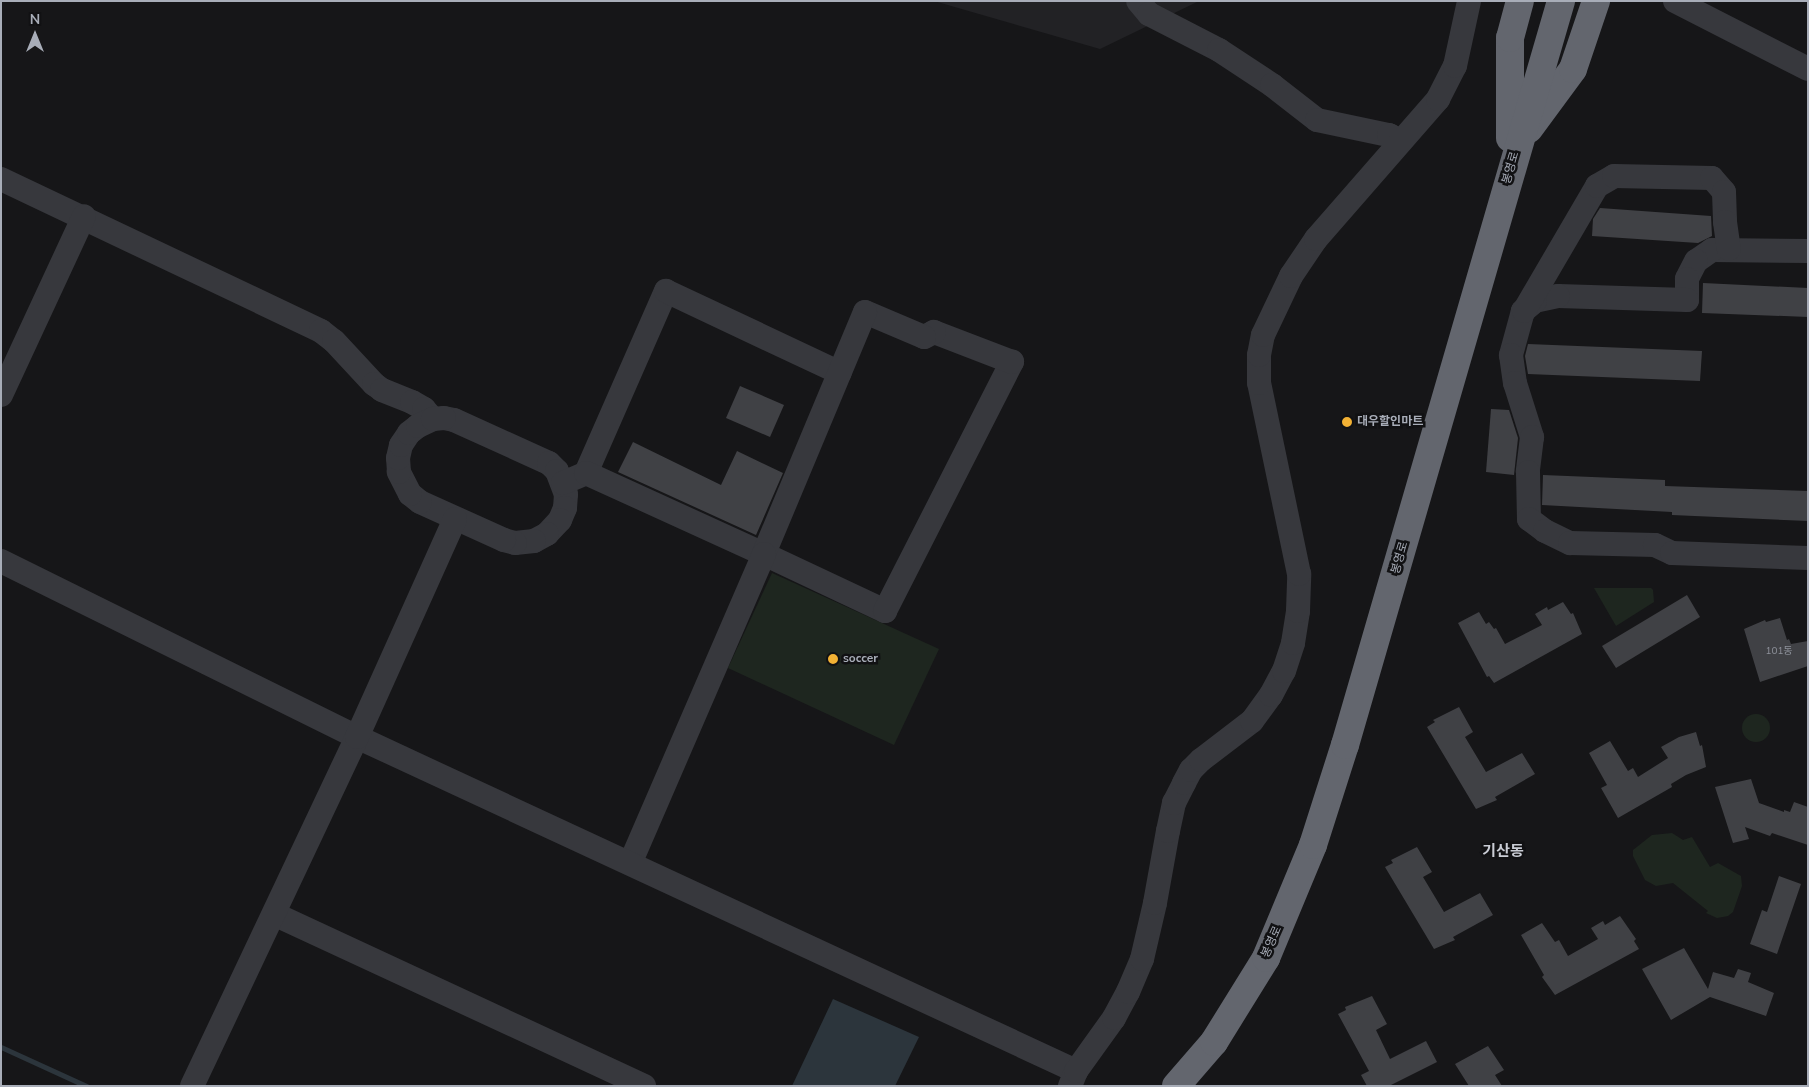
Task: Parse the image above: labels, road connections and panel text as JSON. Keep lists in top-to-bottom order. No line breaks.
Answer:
{"streets":{"highway":["봉영로"]},"districts":["기산동"],"places":["대우할인마트","soccer"],"house_numbers":["101동"],"north":"top"}
